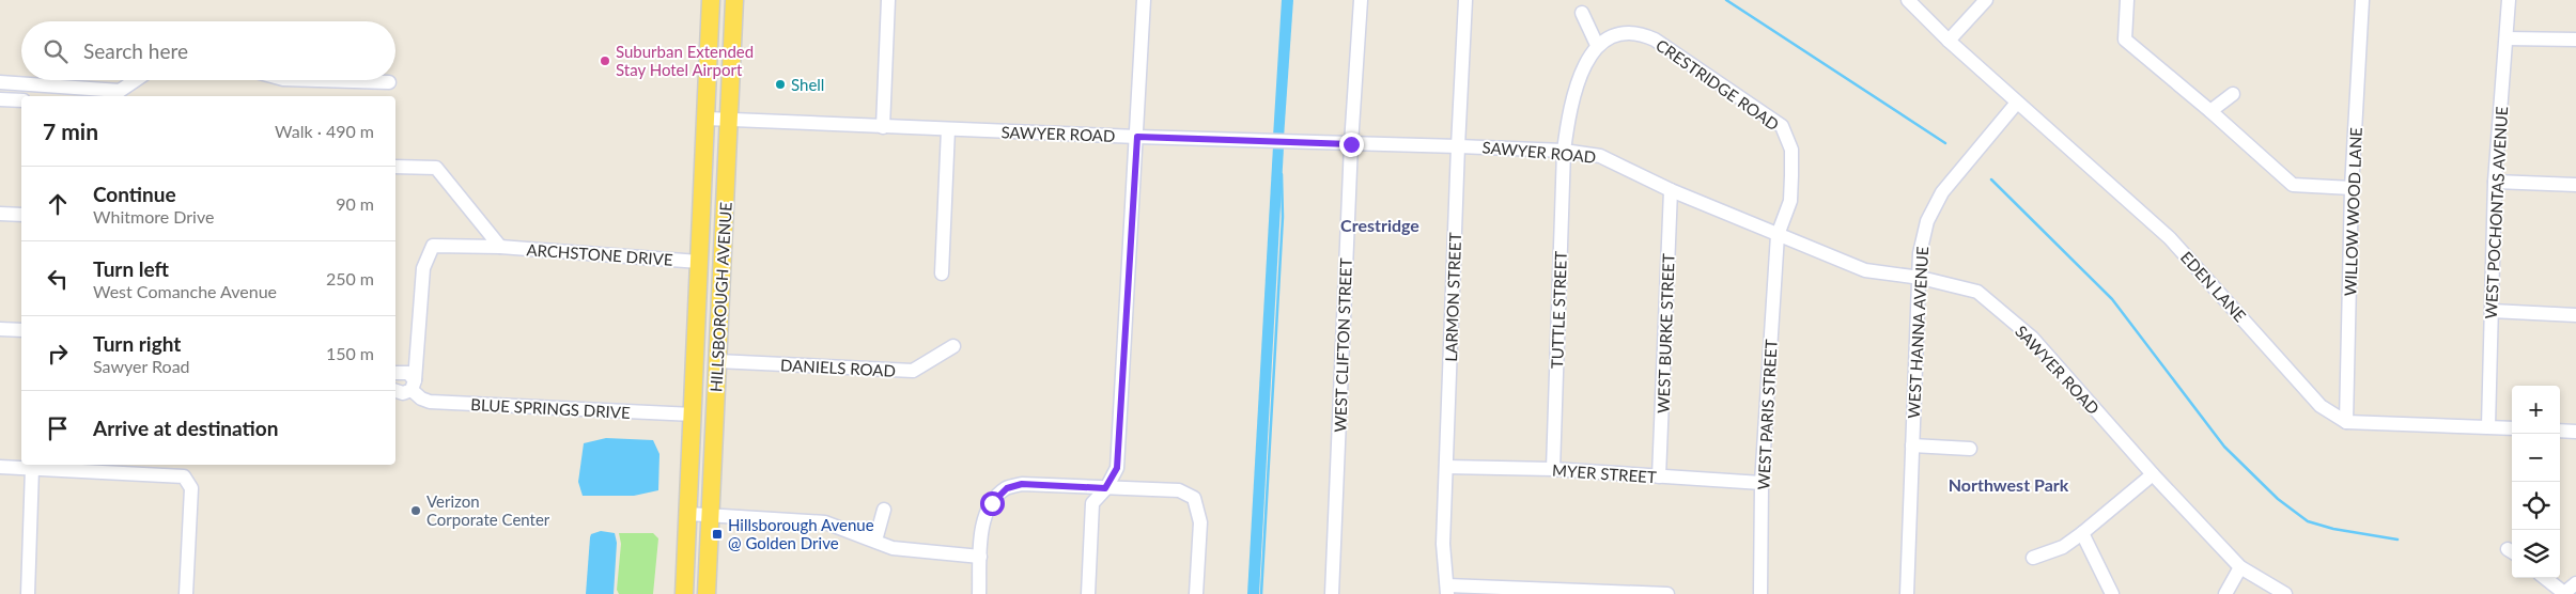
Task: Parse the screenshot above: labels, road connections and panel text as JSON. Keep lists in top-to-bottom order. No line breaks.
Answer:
{"streets":{"main road":["HILLSBOROUGH AVENUE"],"street":["CRESTRIDGE ROAD","SAWYER ROAD","WILLOW WOOD LANE","WEST POCHONTAS AVENUE","ARCHSTONE DRIVE","EDEN LANE","LARMON STREET","TUTTLE STREET","WEST HANNA AVENUE","WEST BURKE STREET","WEST CLIFTON STREET","DANIELS ROAD","BLUE SPRINGS DRIVE","WEST PARIS STREET","MYER STREET"]},"crossings":[["CRESTRIDGE ROAD","SAWYER ROAD"],["CRESTRIDGE ROAD","WEST PARIS STREET"],["SAWYER ROAD","HILLSBOROUGH AVENUE"],["SAWYER ROAD","LARMON STREET"],["SAWYER ROAD","TUTTLE STREET"],["SAWYER ROAD","WEST HANNA AVENUE"],["SAWYER ROAD","WEST BURKE STREET"],["SAWYER ROAD","WEST CLIFTON STREET"],["SAWYER ROAD","WEST PARIS STREET"],["WILLOW WOOD LANE","EDEN LANE"],["ARCHSTONE DRIVE","HILLSBOROUGH AVENUE"],["ARCHSTONE DRIVE","BLUE SPRINGS DRIVE"],["EDEN LANE","WEST HANNA AVENUE"],["HILLSBOROUGH AVENUE","DANIELS ROAD"],["HILLSBOROUGH AVENUE","BLUE SPRINGS DRIVE"],["LARMON STREET","MYER STREET"],["TUTTLE STREET","MYER STREET"],["WEST BURKE STREET","MYER STREET"],["WEST PARIS STREET","MYER STREET"]],"districts":["Crestridge","Northwest Park"],"places":{"other":["Suburban Extended Stay Hotel Airport","Shell","Verizon Corporate Center"],"transit":["Hillsborough Avenue @ Golden Drive"]},"page":{"search":"Search here","heading":["7 min","Walk · 490 m"],"list":[["Continue","Whitmore Drive","90 m"],["Turn left","West Comanche Avenue","250 m"],["Turn right","Sawyer Road","150 m"],"Arrive at destination"],"map_buttons":["+","−"]}}
